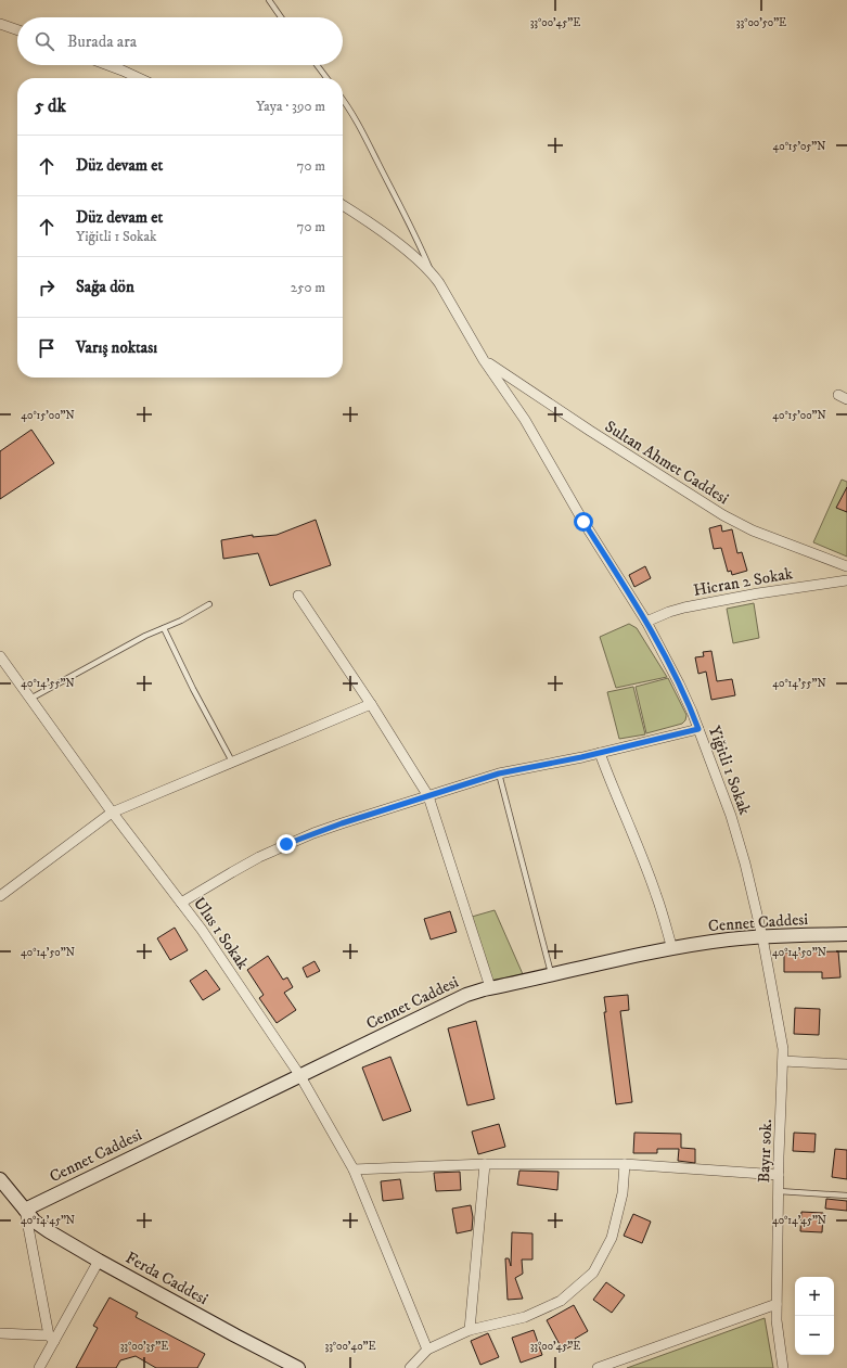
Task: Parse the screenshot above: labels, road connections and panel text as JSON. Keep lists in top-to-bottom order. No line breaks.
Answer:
{"streets":{"street":["Sultan Ahmet Caddesi","Hicran 2 Sokak","Yiğitli 1 Sokak","Cennet Caddesi","Ulus 1 Sokak","Bayır sok.","Ferda Caddesi"]},"crossings":[["Sultan Ahmet Caddesi","Yiğitli 1 Sokak"],["Hicran 2 Sokak","Yiğitli 1 Sokak"],["Yiğitli 1 Sokak","Cennet Caddesi"],["Yiğitli 1 Sokak","Bayır sok."],["Cennet Caddesi","Ulus 1 Sokak"],["Cennet Caddesi","Bayır sok."],["Cennet Caddesi","Ferda Caddesi"]],"page":{"search":"Burada ara","heading":["5 dk","Yaya · 390 m"],"list":[["Düz devam et","70 m"],["Düz devam et","Yiğitli 1 Sokak","70 m"],["Sağa dön","250 m"],"Varış noktası"],"map_buttons":["+","−"]},"coordinates":["33°00'45\"E","33°00'50\"E","40°15'05\"N","40°15'00\"N","40°14'55\"N","40°14'50\"N","40°14'45\"N","33°00'35\"E","33°00'40\"E"]}
